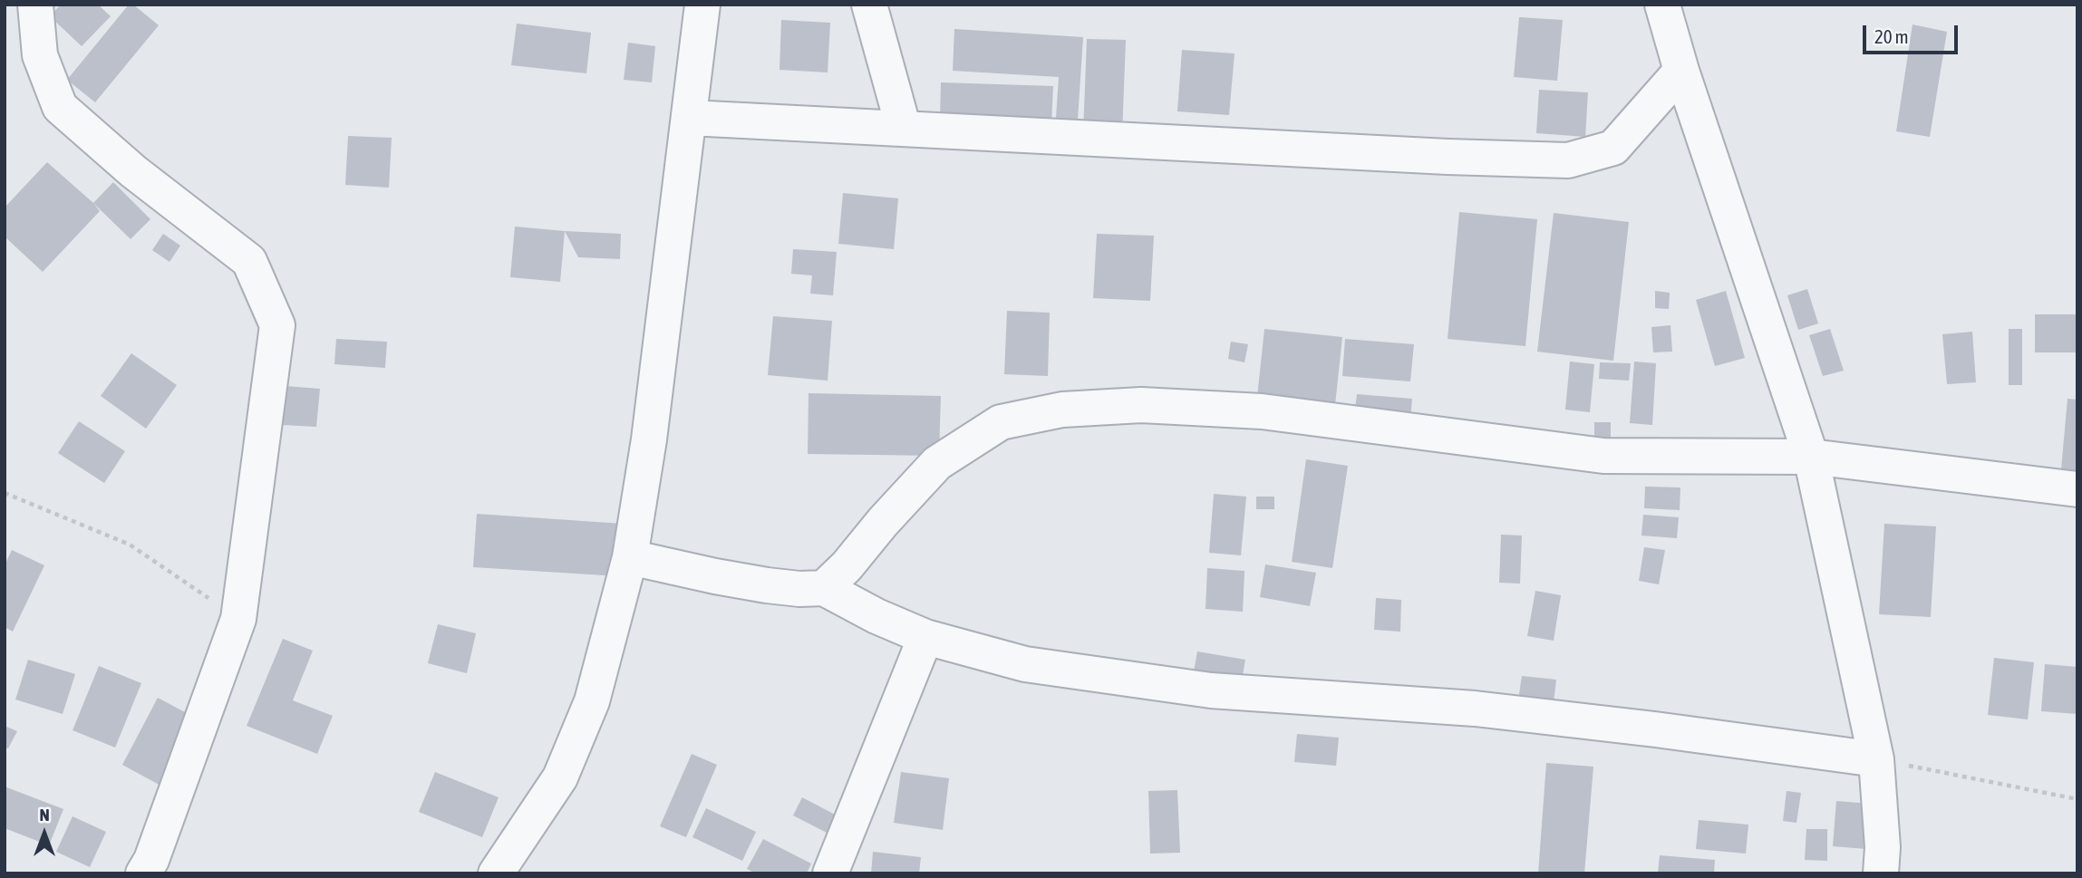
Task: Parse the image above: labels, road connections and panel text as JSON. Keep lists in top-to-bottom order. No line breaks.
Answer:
{"scale_bar":"20 m","north":"top"}
